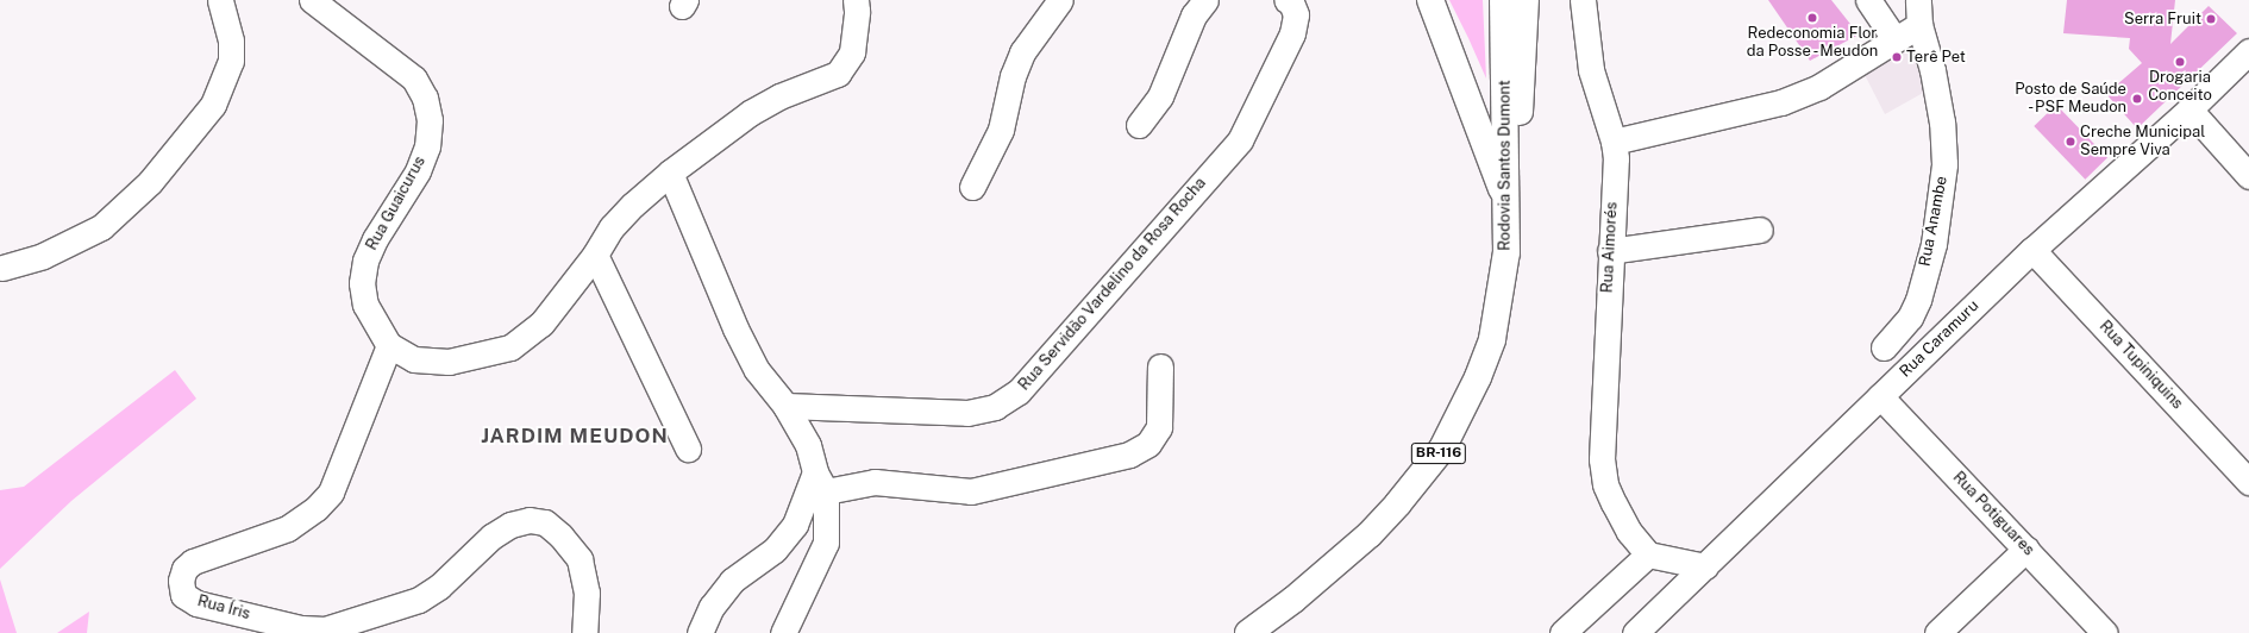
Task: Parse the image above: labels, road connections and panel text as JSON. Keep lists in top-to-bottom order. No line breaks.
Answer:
{"streets":{"highway":["Rodovia Santos Dumont","BR-116"],"street":["Rua Guaicurus","Rua Anambe","Rua Aimorés","Rua Servidão Vardelino da Rosa Rocha","Rua Caramuru","Rua Tupiniquins","Rua Potiguares","Rua Íris"]},"crossings":[["Rua Guaicurus","Rua Íris"],["Rua Caramuru","Rua Tupiniquins"],["Rua Caramuru","Rua Potiguares"]],"districts":["JARDIM MEUDON"],"places":["Redeconomia Flor da Posse - Meudon","Serra Fruit","Terê Pet","Drogaria Conceito","Posto de Saúde - PSF Meudon","Creche Municipal Sempre Viva"]}
